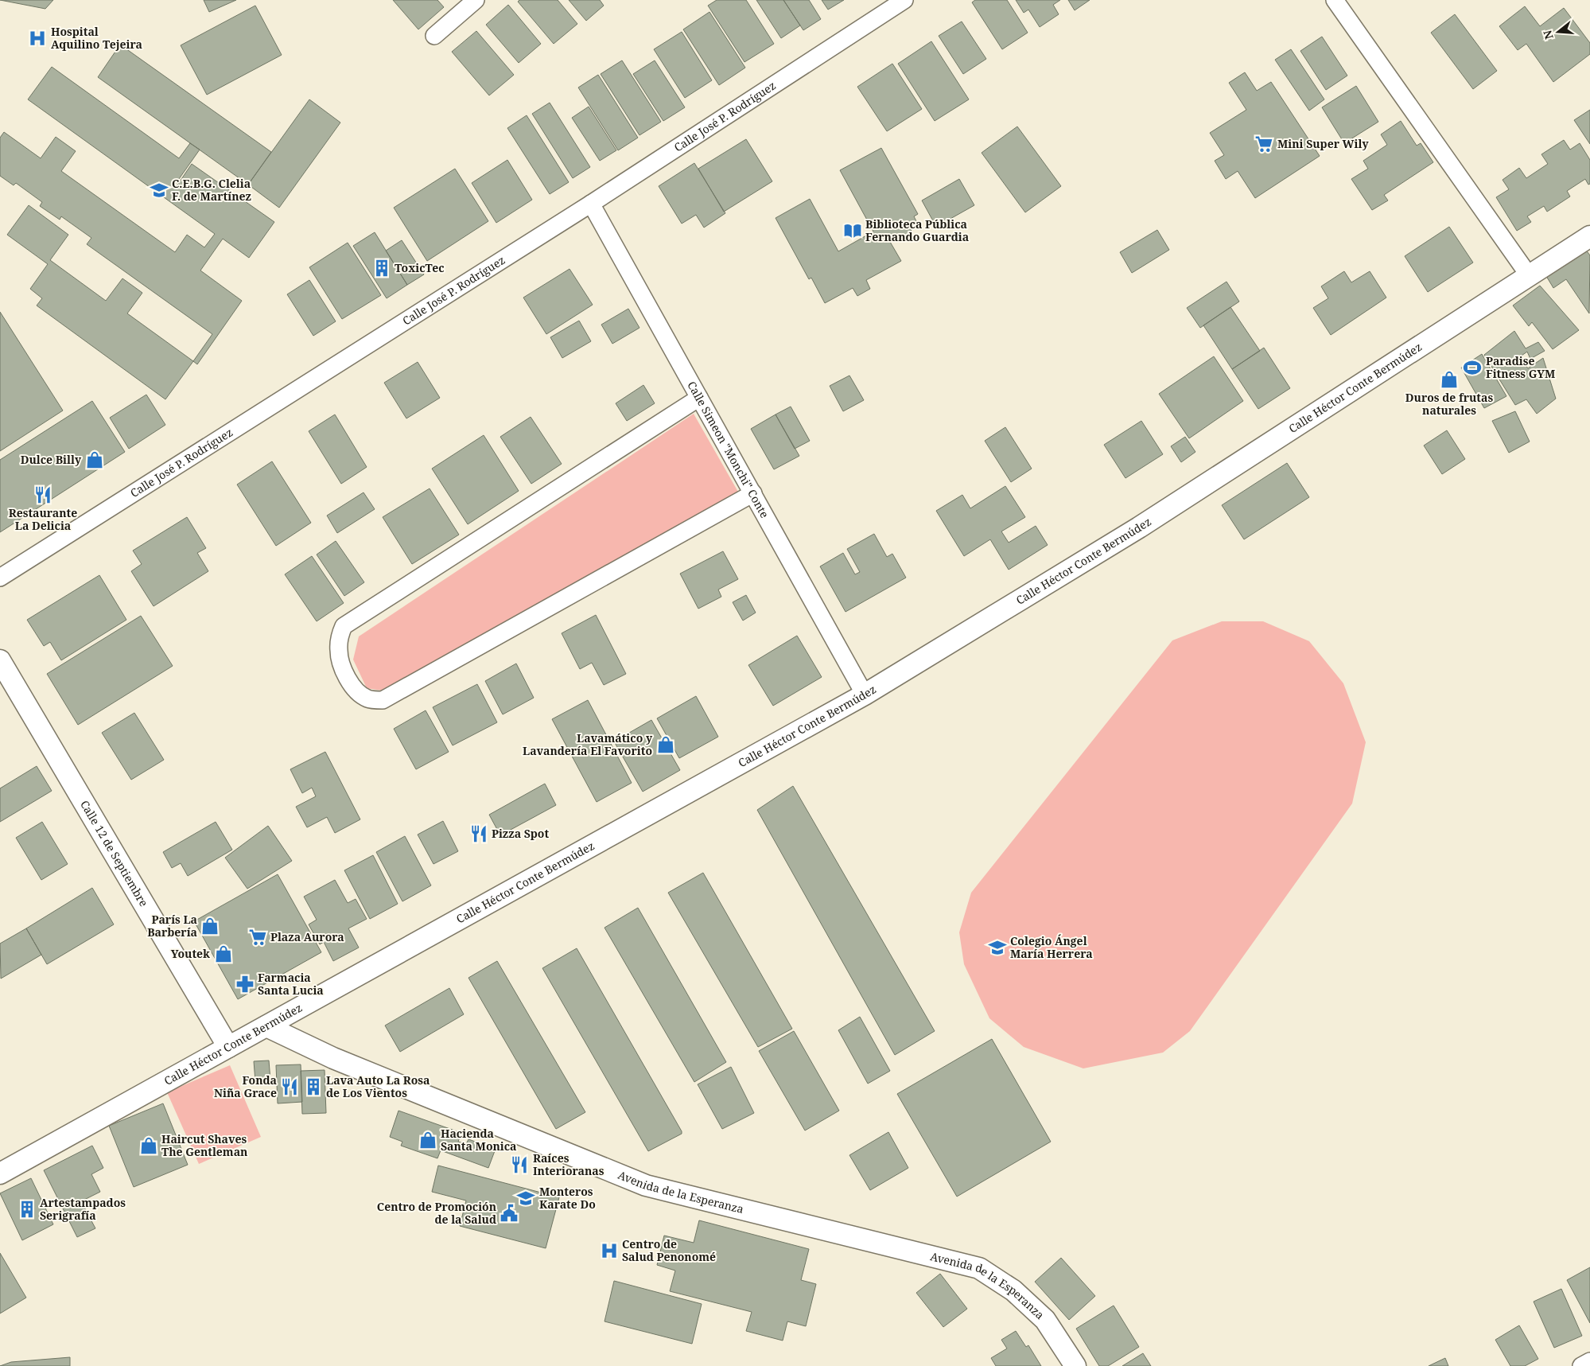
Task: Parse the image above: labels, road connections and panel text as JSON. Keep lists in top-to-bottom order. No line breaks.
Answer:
{"streets":{"street":["Calle José P. Rodríguez","Calle Héctor Conte Bermúdez","Calle Simeon \"Monchi\" Conte","Calle 12 de Septiembre","Avenida de la Esperanza"]},"crossings":[["Calle José P. Rodríguez","Calle Simeon \"Monchi\" Conte"],["Calle Héctor Conte Bermúdez","Calle Simeon \"Monchi\" Conte"],["Calle Héctor Conte Bermúdez","Calle 12 de Septiembre"],["Calle Héctor Conte Bermúdez","Avenida de la Esperanza"]],"places":{"hospital":["Hospital Aquilino Tejeira","Centro de Salud Penonomé"],"supermarket":["Mini Super Wily","Plaza Aurora"],"school or university":["C.E.B.G. Clelia F. de Martínez","Colegio Ángel María Herrera","Monteros Karate Do"],"library":["Biblioteca Pública Fernando Guardia"],"building":["ToxicTec","Lava Auto La Rosa de Los Vientos","Artestampados Serigrafía"],"sports":["Paradise Fitness GYM"],"shop":["Duros de frutas naturales","Dulce Billy","Lavamático y Lavandería El Favorito","París La Barbería","Youtek","Hacienda Santa Monica","Haircut Shaves The Gentleman"],"restaurant":["Restaurante La Delicia","Pizza Spot","Fonda Niña Grace","Raíces Interioranas"],"pharmacy":["Farmacia Santa Lucia"],"public building":["Centro de Promoción de la Salud"]},"north":"left"}
